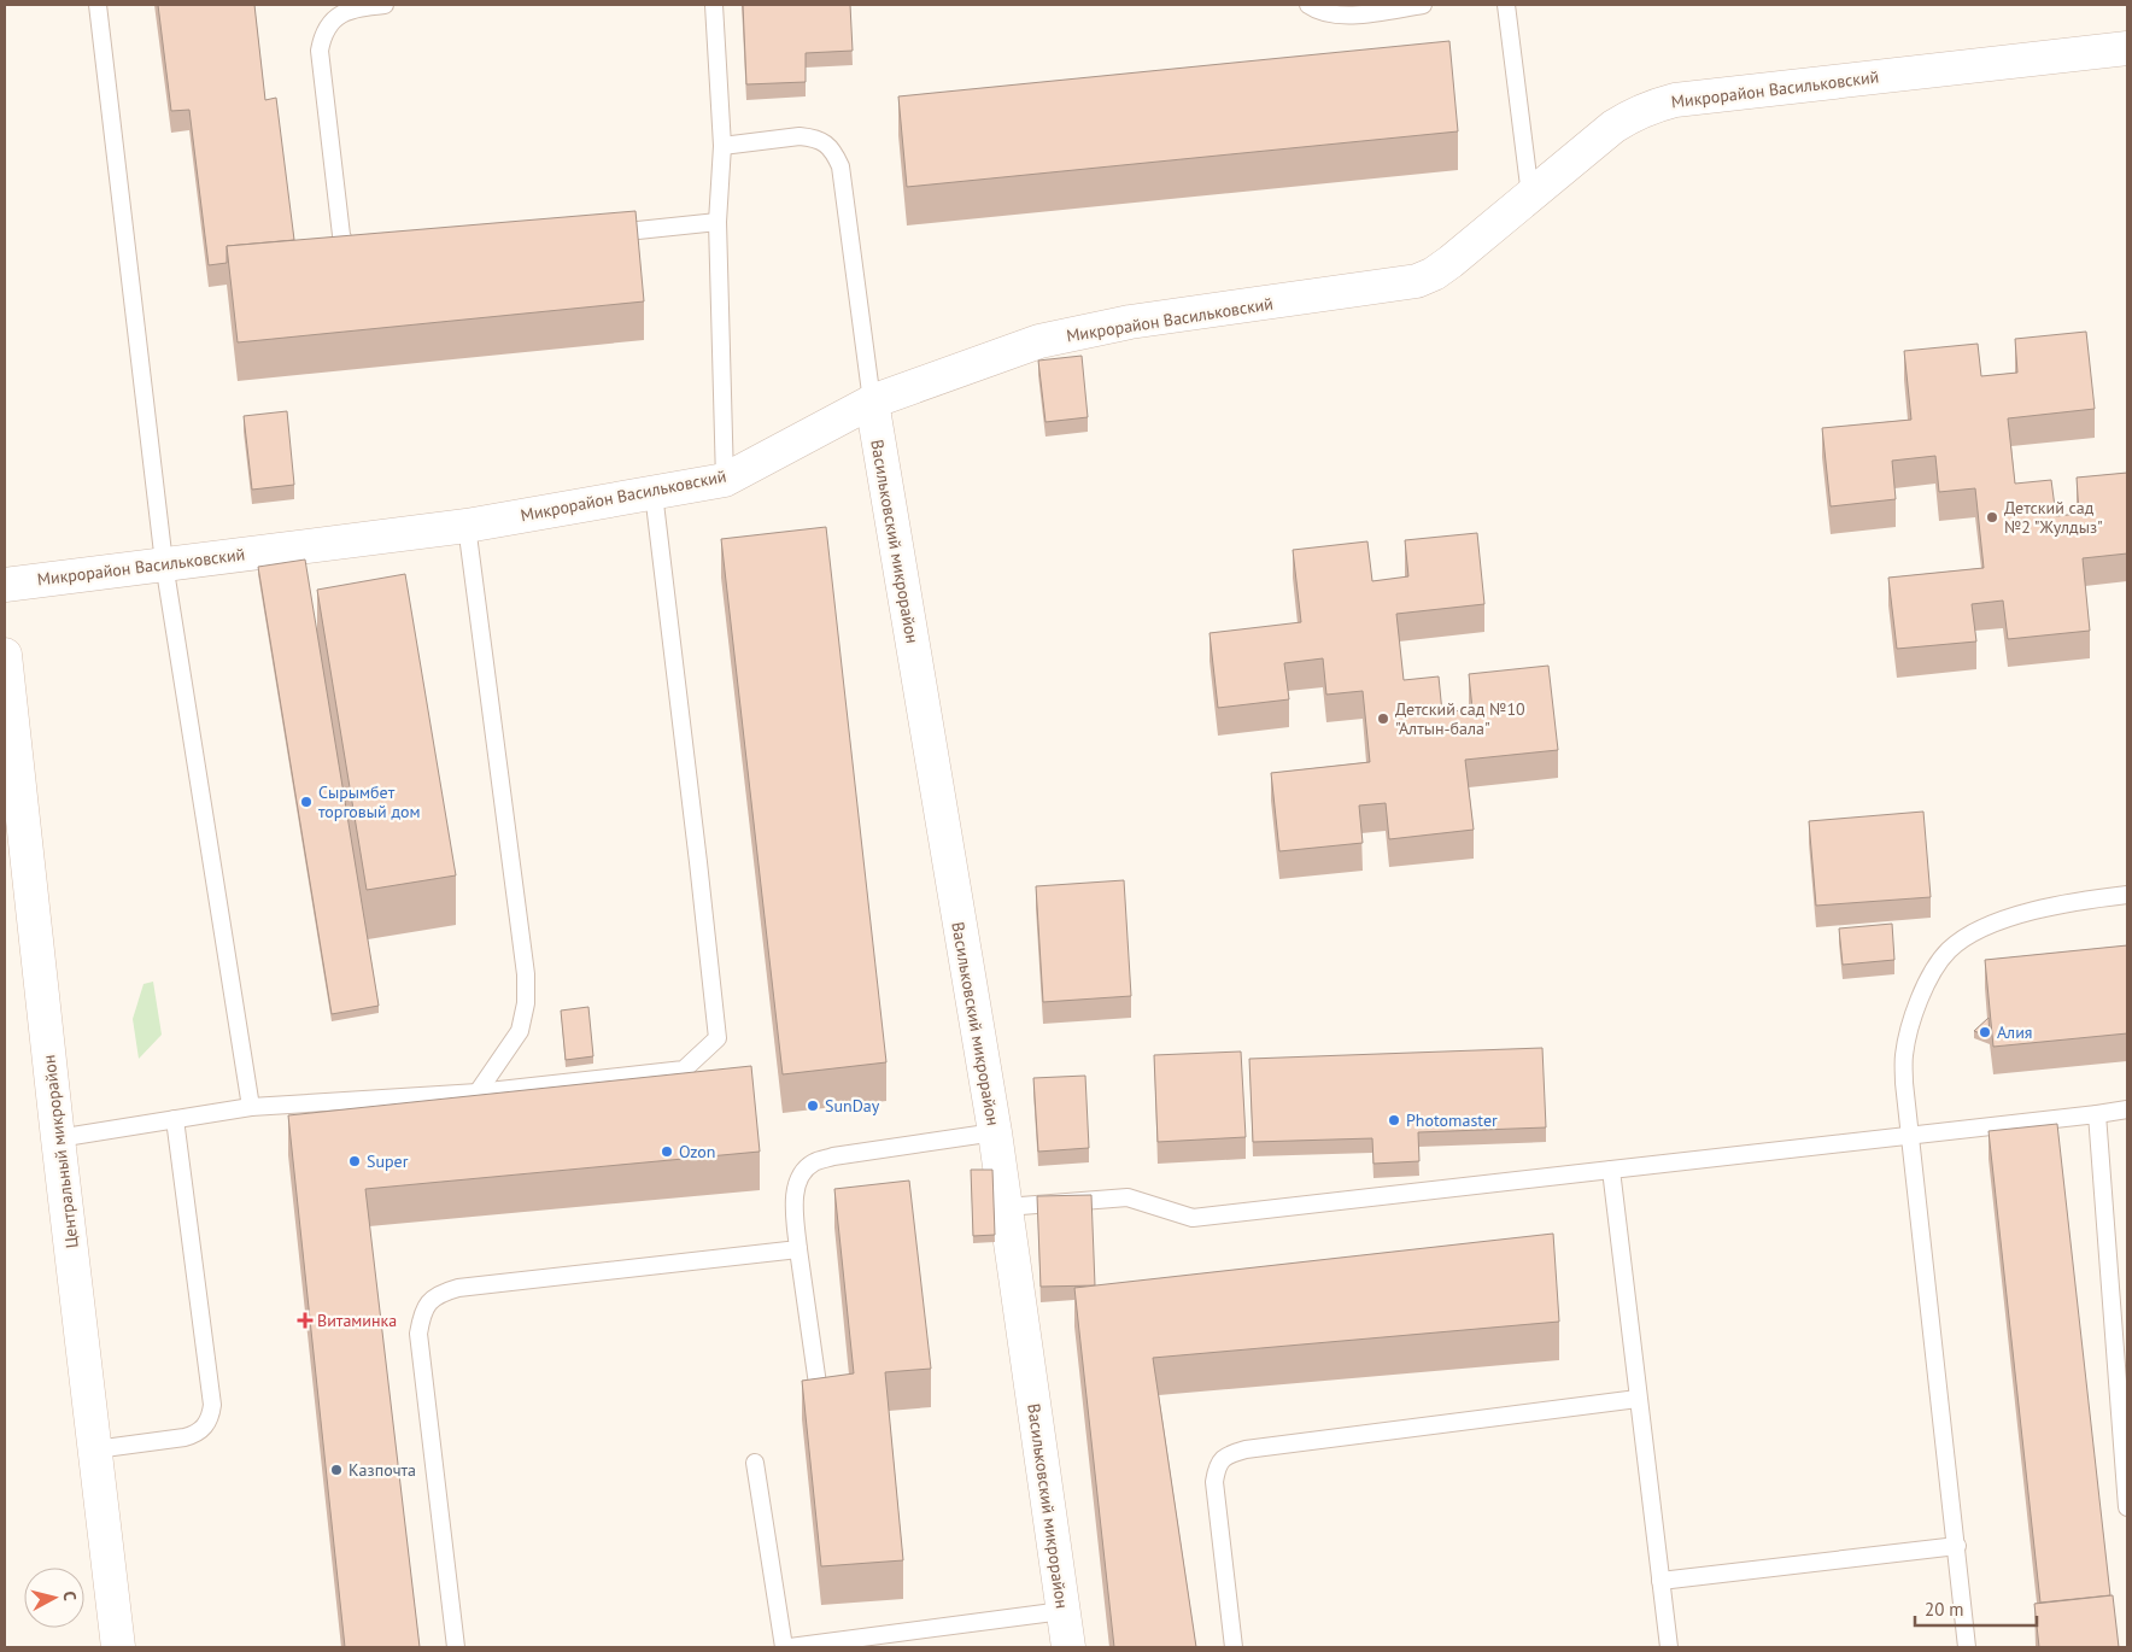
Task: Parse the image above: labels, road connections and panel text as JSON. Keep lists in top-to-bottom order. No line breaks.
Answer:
{"streets":{"street":["Микрорайон Васильковский","Васильковский микрорайон","Центральный микрорайон"]},"crossings":[["Микрорайон Васильковский","Васильковский микрорайон"]],"places":{"other":["Детский сад №2 \"Жулдыз\"","Детский сад №10 \"Алтын-бала\"","Сырымбет торговый дом","Алия","SunDay","Photomaster","Ozon","Super","Казпочта"],"health":["Витаминка"]},"scale_bar":"20 m","north":"right"}
